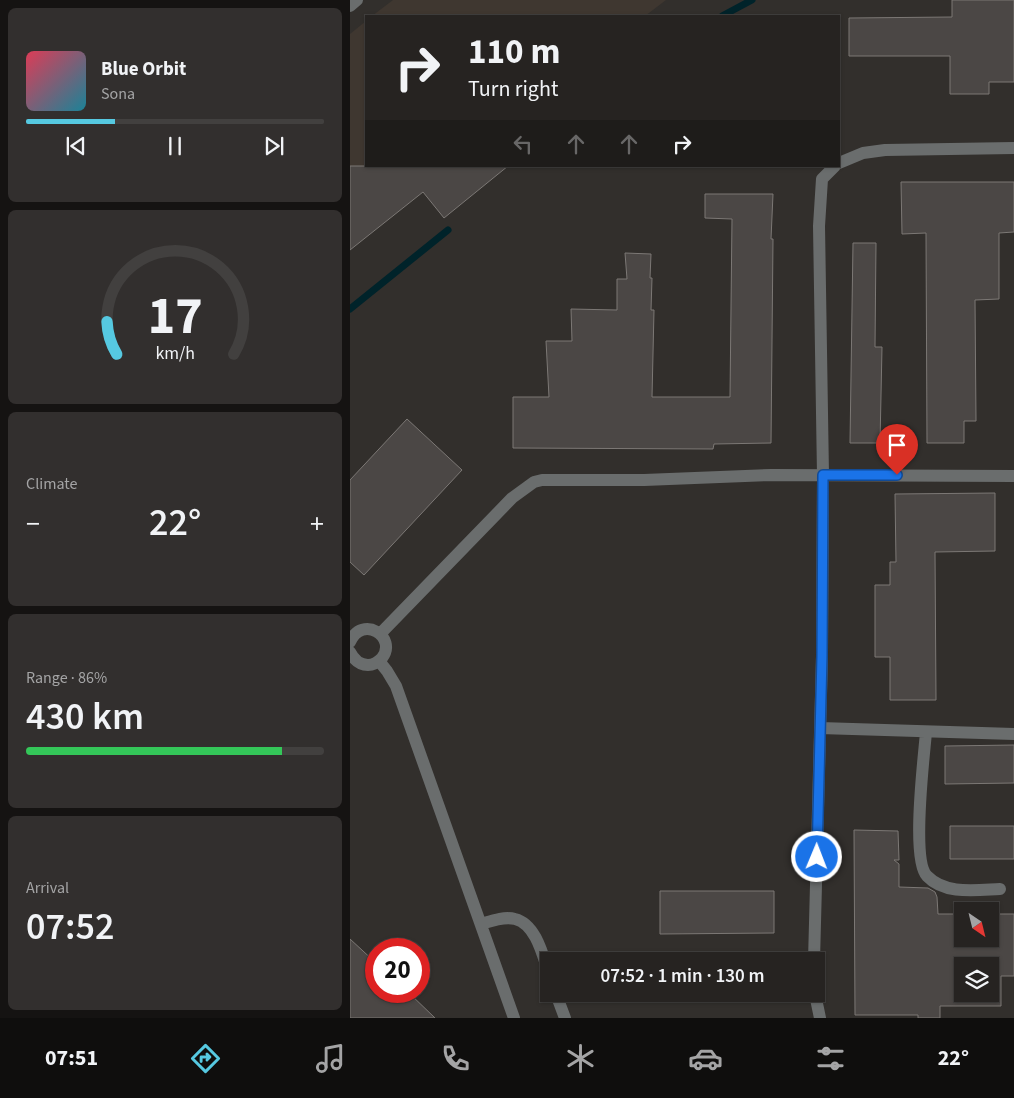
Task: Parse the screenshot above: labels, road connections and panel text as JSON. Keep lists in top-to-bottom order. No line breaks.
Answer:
{"north":"bottom right","page":{"turn":["110 m","Turn right"],"song":["Blue Orbit","Sona"],"tile":["Climate",["Range · 86%","430 km"],["Arrival","07:52"]],"heat":["−","22°","+"],"limit":"20","trip":"07:52 · 1 min · 130 m","tabs":["07:51","22°"],"gauge":["17","km/h"]}}
